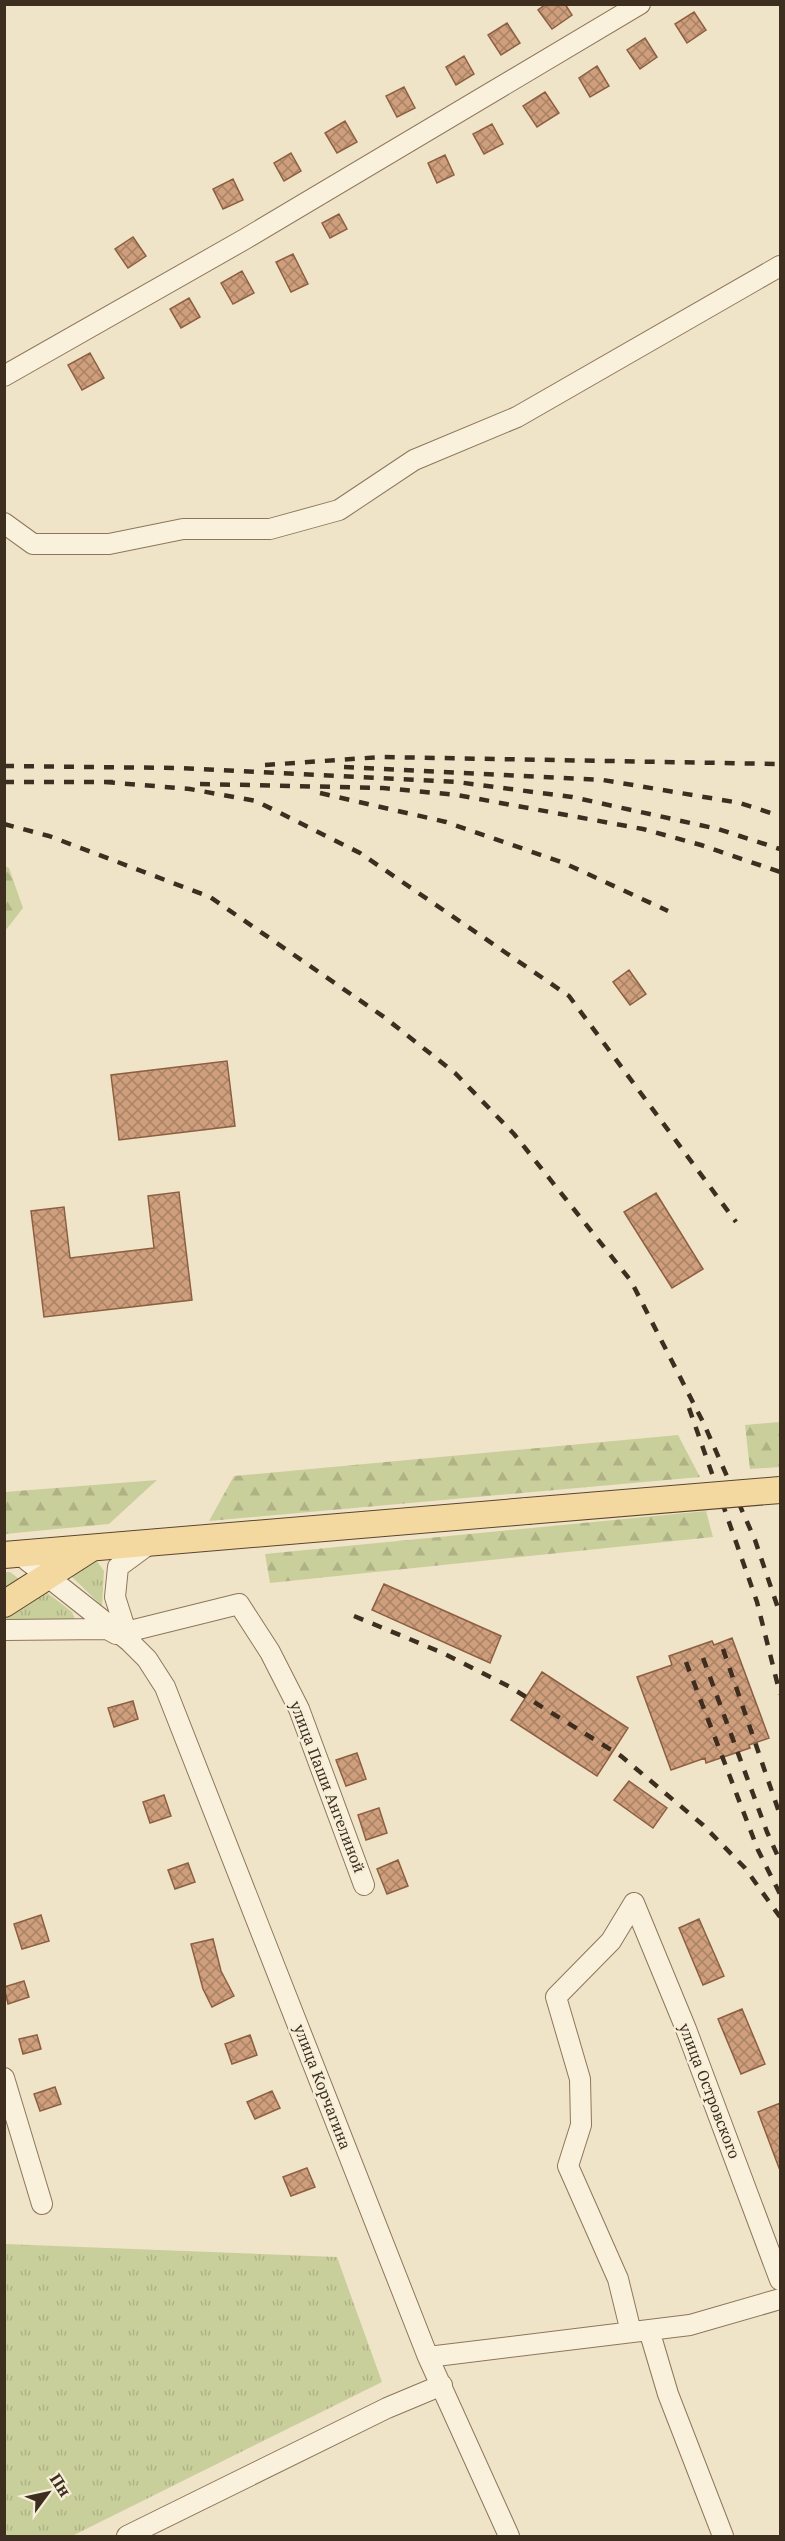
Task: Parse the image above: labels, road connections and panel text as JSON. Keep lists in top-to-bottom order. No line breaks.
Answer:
{"streets":{"street":["улица Паши Ангелиной","улица Корчагина","улица Островского"]},"crossings":[["улица Паши Ангелиной","улица Корчагина"]],"north":"top right"}
